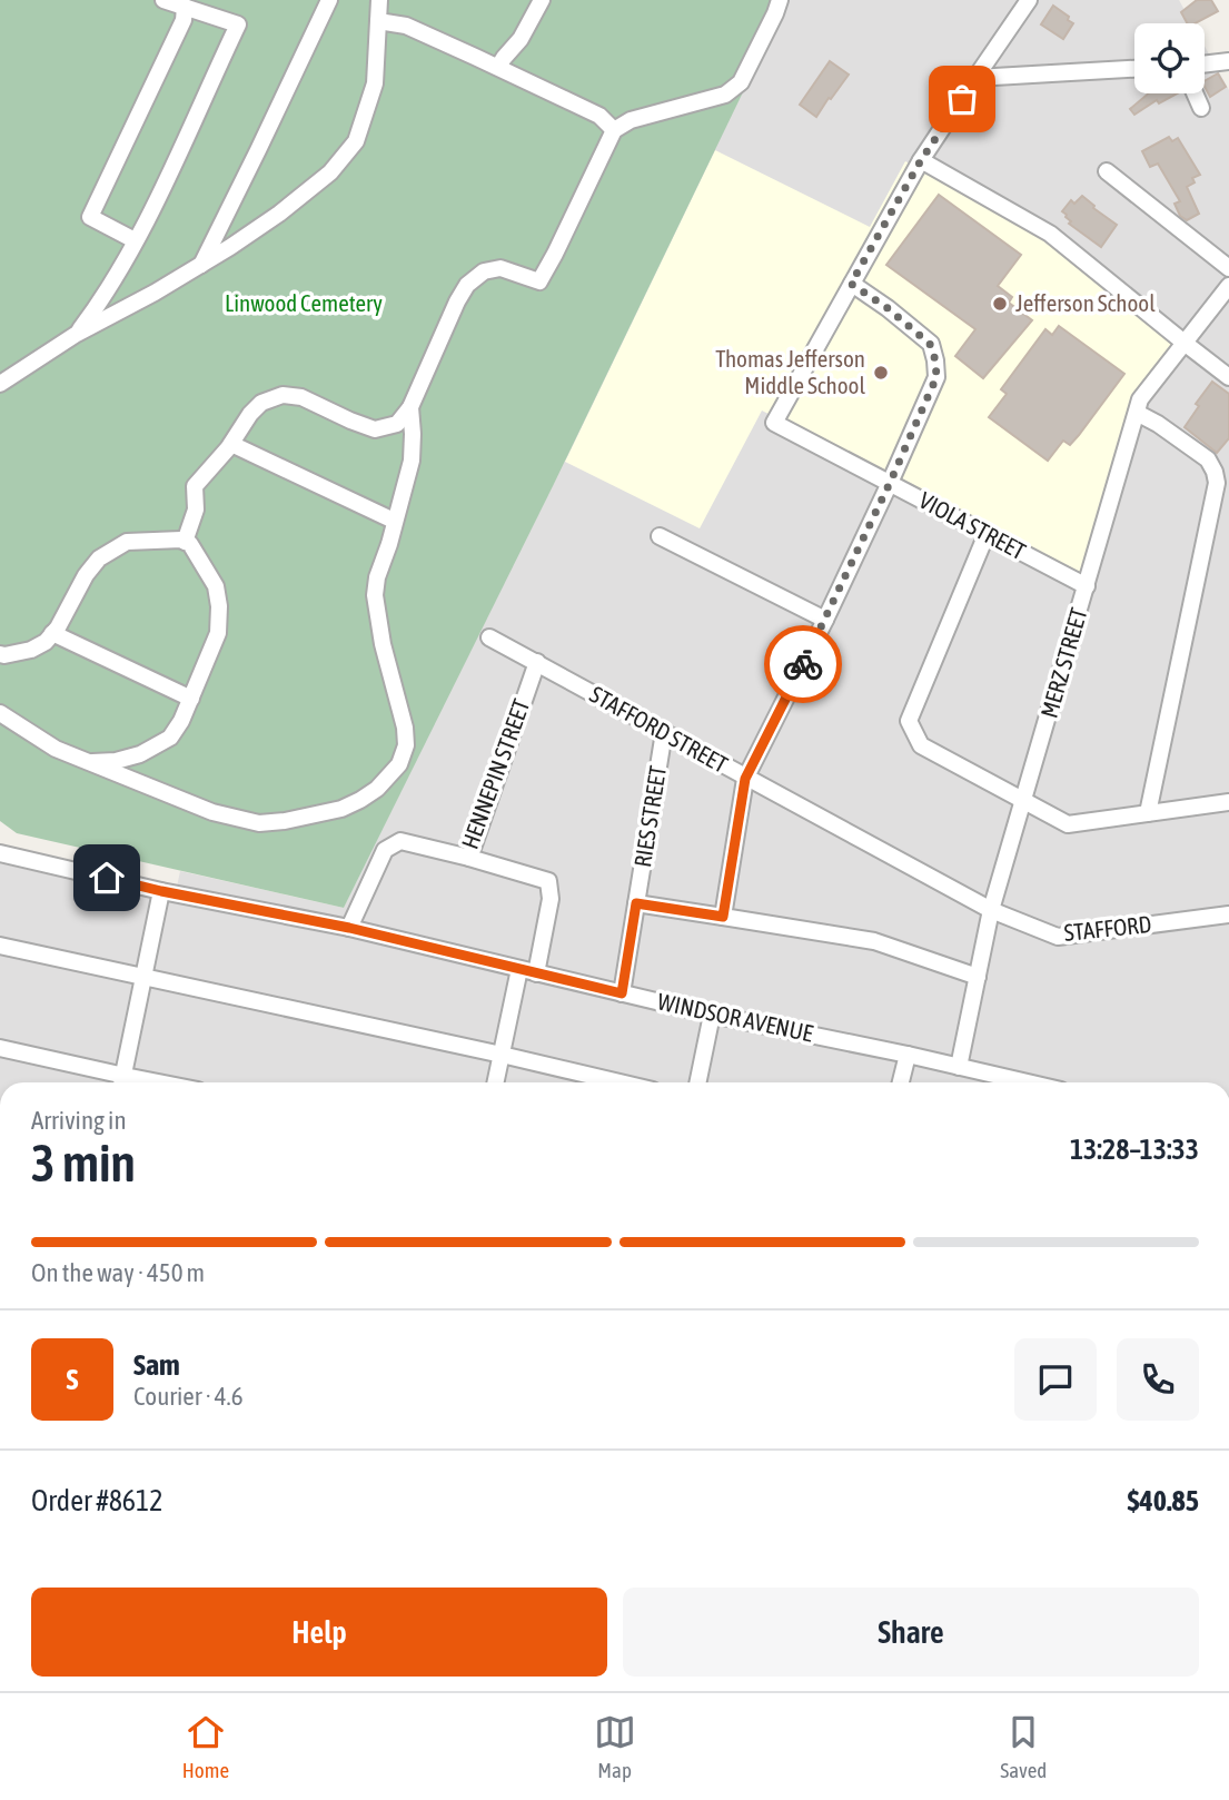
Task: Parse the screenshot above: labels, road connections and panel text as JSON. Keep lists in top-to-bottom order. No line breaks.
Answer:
{"streets":{"street":["VIOLA STREET","MERZ STREET","STAFFORD STREET","HENNEPIN STREET","RIES STREET","STAFFORD","WINDSOR AVENUE"]},"crossings":[["VIOLA STREET","MERZ STREET"],["MERZ STREET","STAFFORD STREET"],["MERZ STREET","STAFFORD"],["MERZ STREET","WINDSOR AVENUE"],["STAFFORD STREET","HENNEPIN STREET"],["STAFFORD STREET","RIES STREET"],["STAFFORD STREET","STAFFORD"],["HENNEPIN STREET","WINDSOR AVENUE"],["RIES STREET","WINDSOR AVENUE"]],"parks":["Linwood Cemetery"],"places":["Jefferson School","Thomas Jefferson Middle School"],"page":{"heading":["3 min","Arriving in","13:28–13:33"],"panel":["Sam","Courier · 4.6","Order #8612","$40.85"],"bar":"On the way · 450 m","round":"S","buttons":["Help","Share"],"tabs":["Home","Map","Saved"]}}
